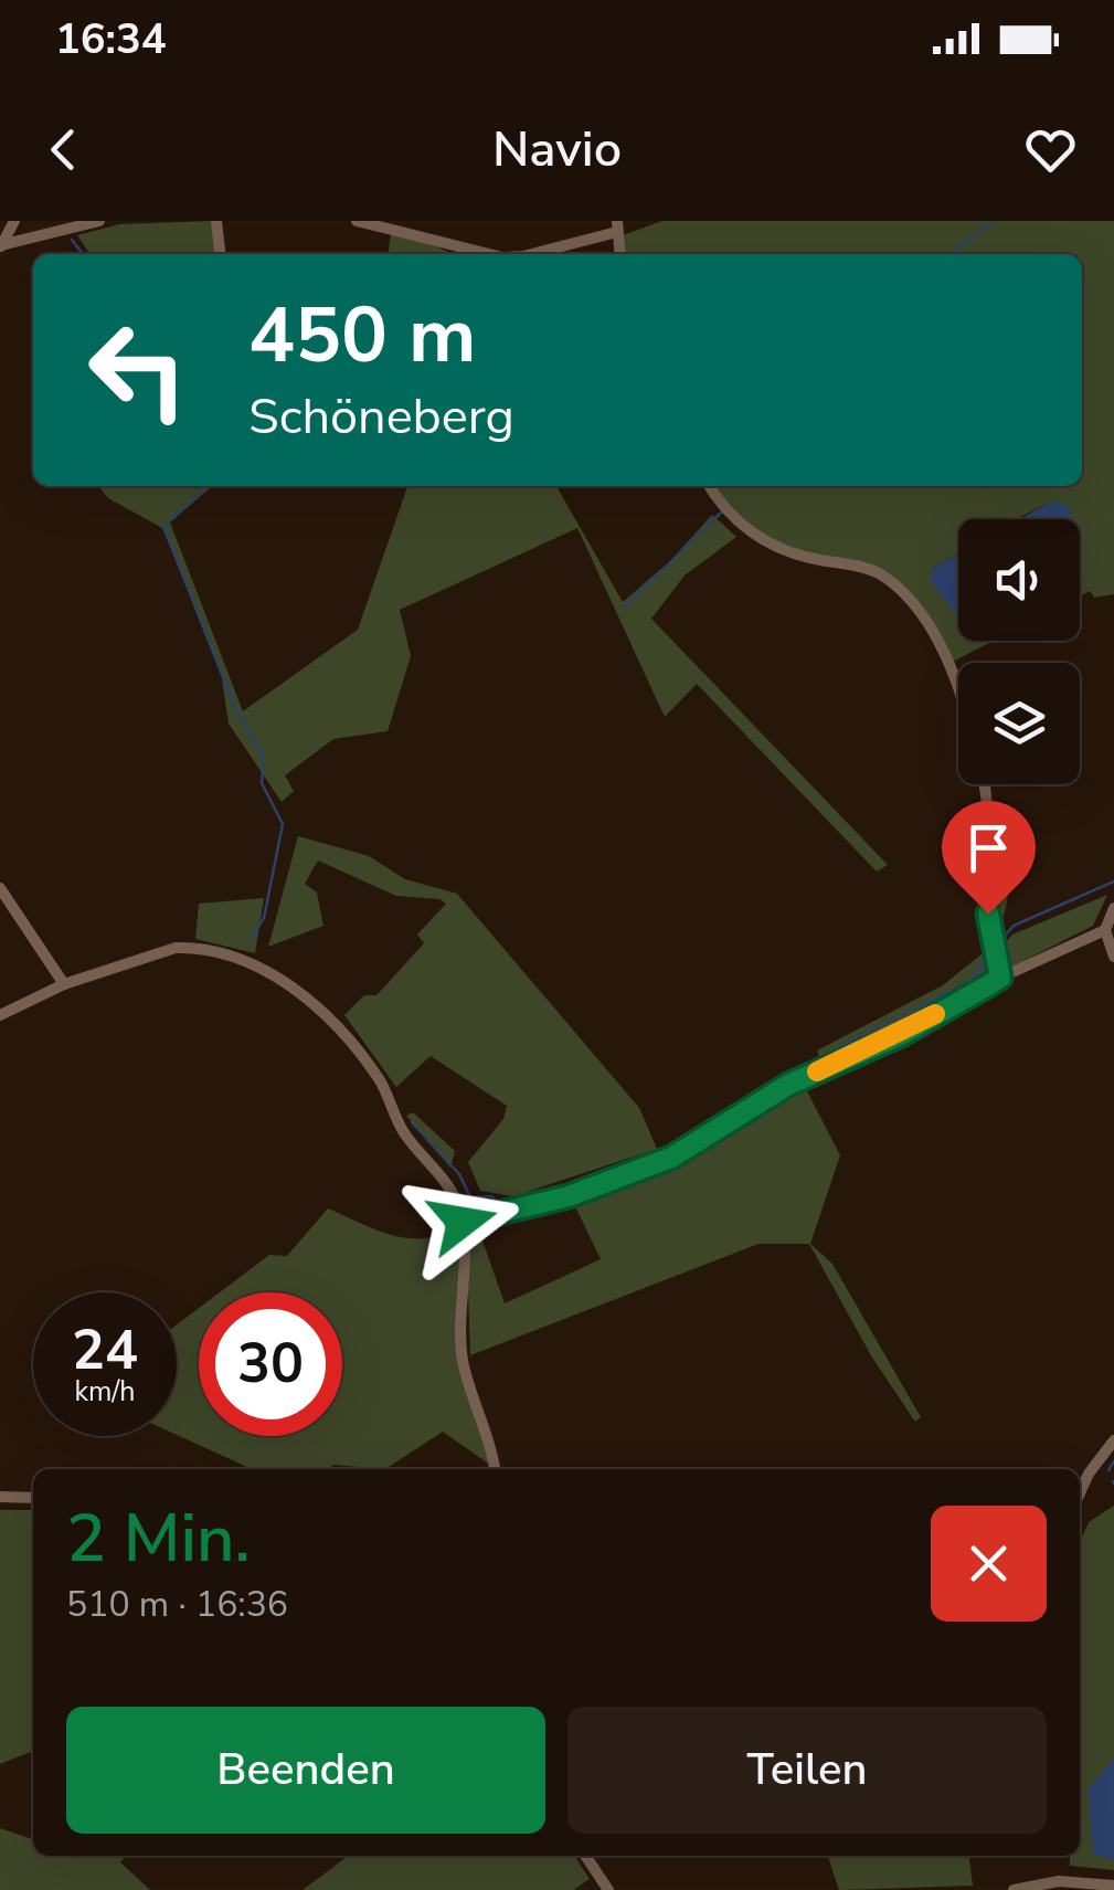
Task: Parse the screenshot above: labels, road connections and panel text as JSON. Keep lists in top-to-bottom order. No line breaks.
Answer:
{"page":{"status":"16:34","header":"Navio","turn":["450 m","Schöneberg"],"speed":"24 km/h","limit":"30","heading":["2 Min.","510 m · 16:36"],"buttons":["Beenden","Teilen"]}}
